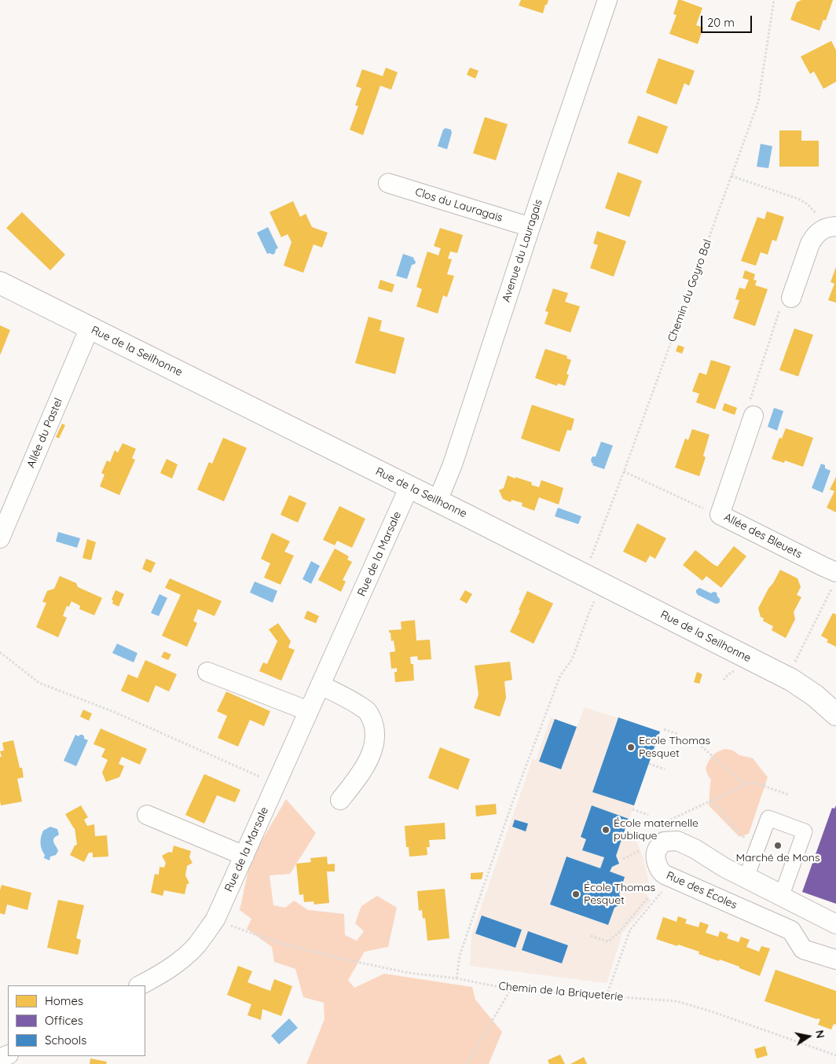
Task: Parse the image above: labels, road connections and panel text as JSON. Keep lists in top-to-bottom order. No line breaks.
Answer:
{"streets":{"street":["Clos du Lauragais","Avenue du Lauragais","Rue de la Seilhonne","Allée du Pastel","Allée des Bleuets","Rue de la Marsale","Rue des Écoles"],"path":["Chemin du Goyro Bal","Chemin de la Briqueterie"]},"crossings":[["Clos du Lauragais","Avenue du Lauragais"],["Avenue du Lauragais","Rue de la Seilhonne"],["Chemin du Goyro Bal","Rue de la Seilhonne"],["Chemin du Goyro Bal","Chemin de la Briqueterie"],["Rue de la Seilhonne","Allée du Pastel"],["Rue de la Seilhonne","Rue de la Marsale"],["Rue de la Marsale","Chemin de la Briqueterie"]],"places":["Ecole Thomas Pesquet","École maternelle publique","Marché de Mons","École Thomas Pesquet"],"legend":["Homes","Offices","Schools"],"scale_bar":"20 m","north":"right"}
